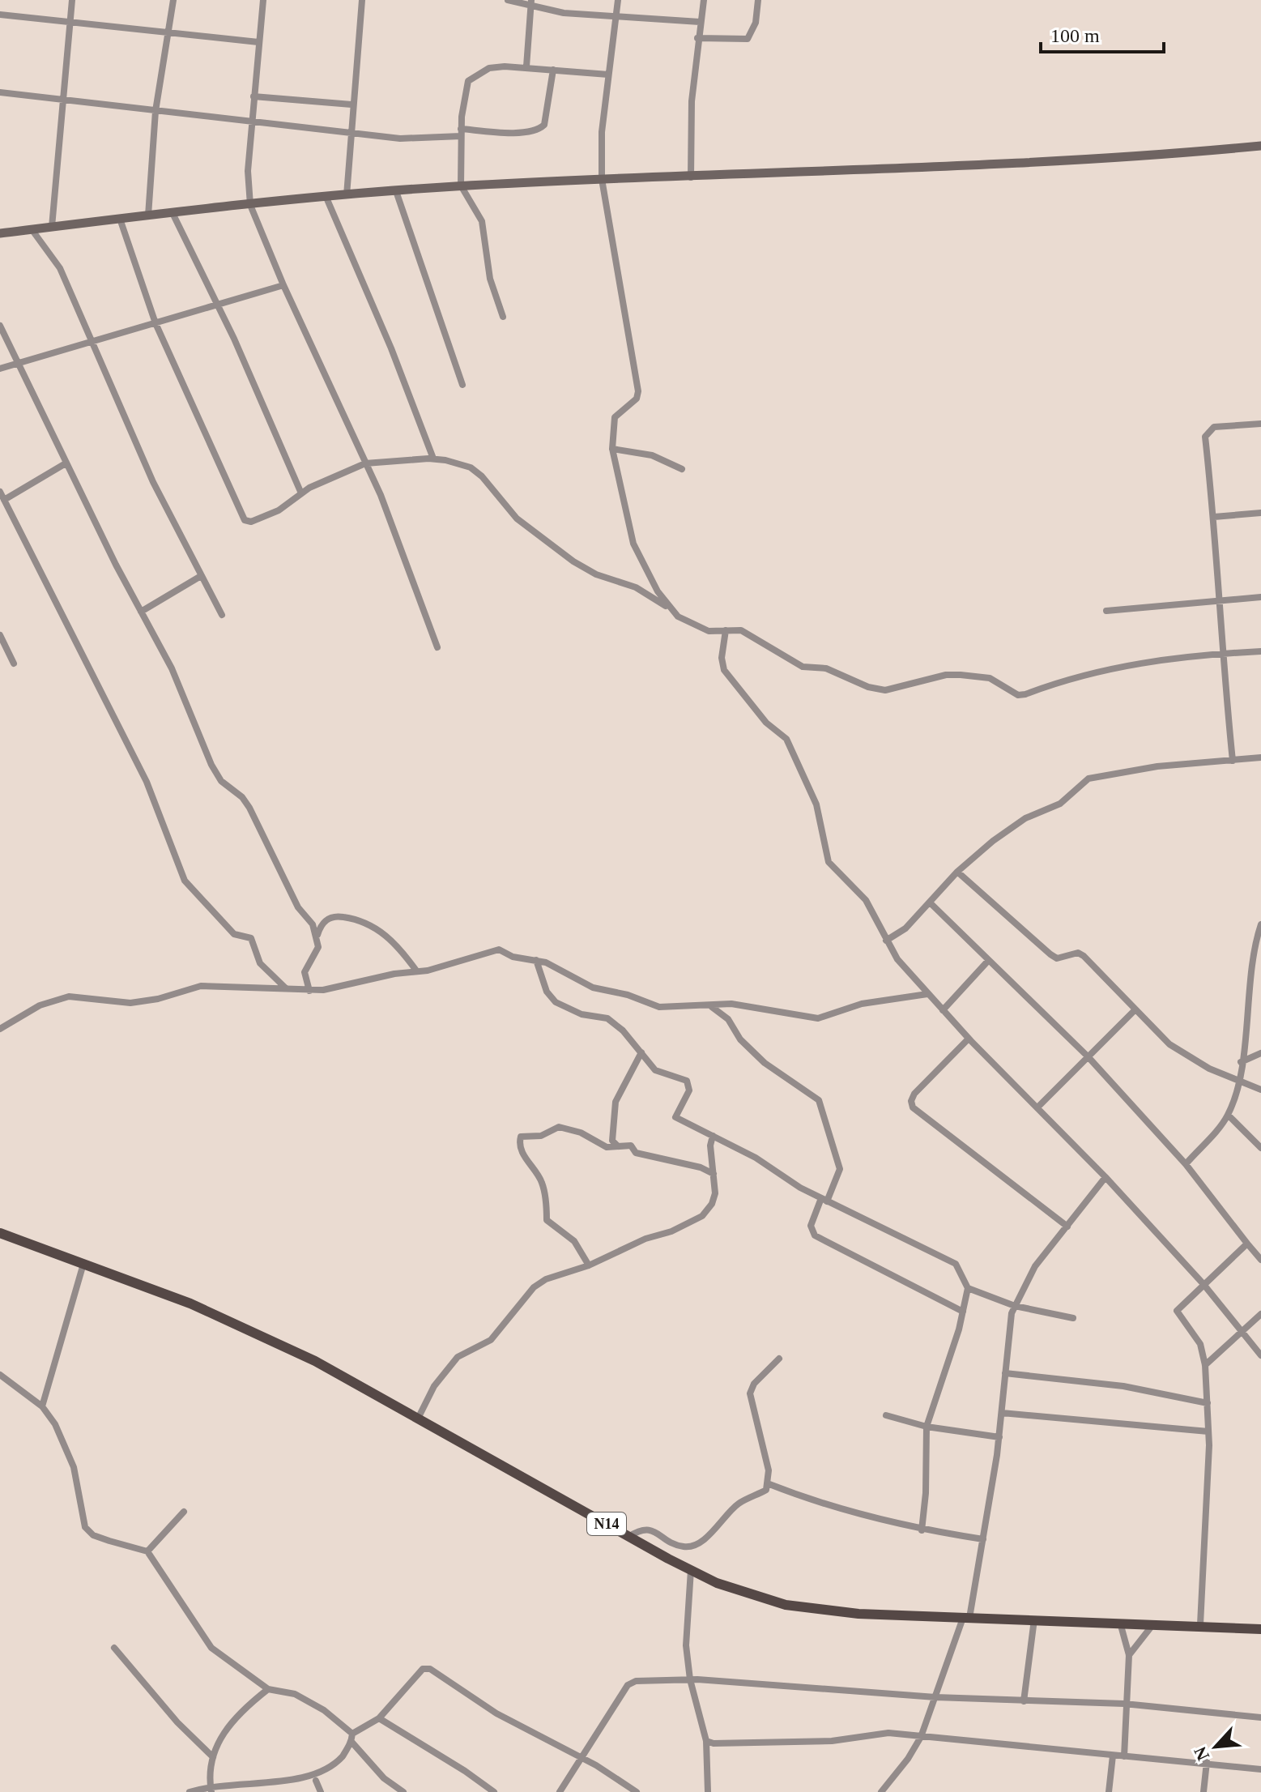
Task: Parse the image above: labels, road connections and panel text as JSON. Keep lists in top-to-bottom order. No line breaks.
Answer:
{"streets":{"main road":["N14"]},"scale_bar":"100 m","north":"bottom left"}
